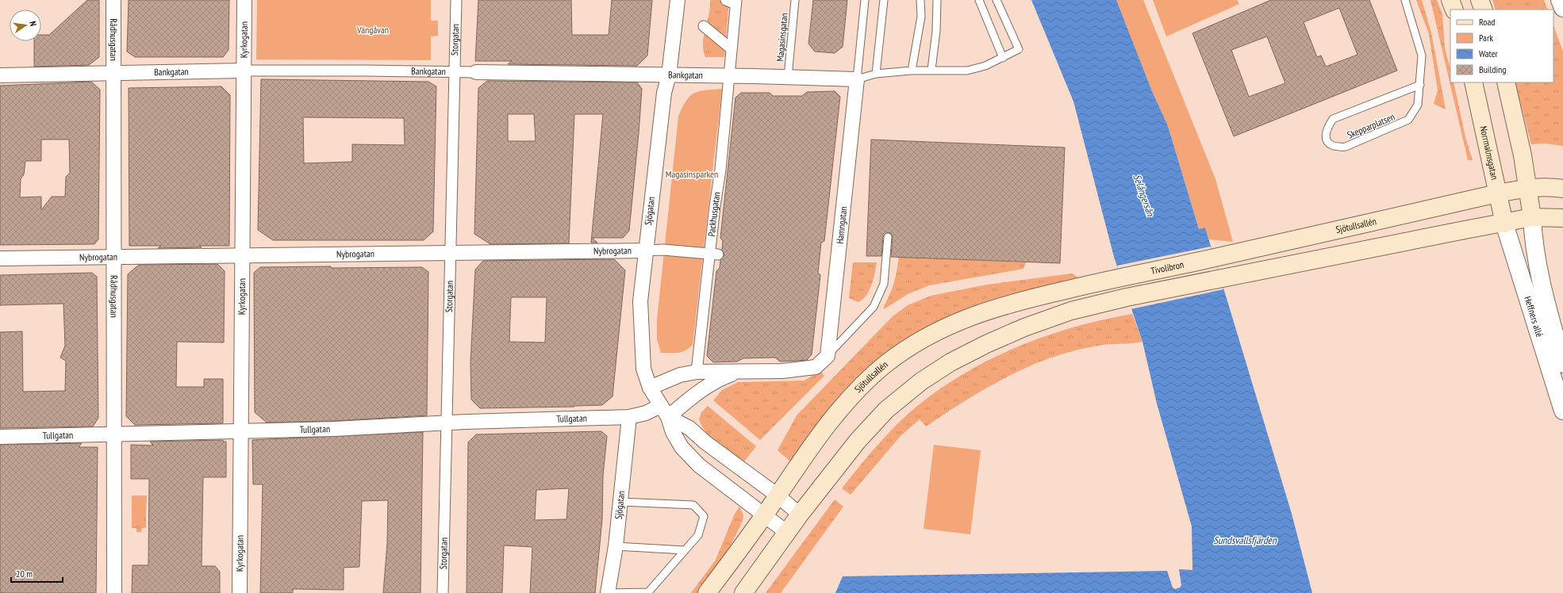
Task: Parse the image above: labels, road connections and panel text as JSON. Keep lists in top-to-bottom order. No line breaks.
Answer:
{"streets":{"main road":["Norrmalmsgatan","Sjötullsallén","Tivolibron"],"street":["Rådhusgatan","Kyrkogatan","Storgatan","Bankgatan","Sjögatan","Packhusgatan","Hamngatan","Nybrogatan","Heffners allé","Tullgatan"],"lane":["Magasinsgatan","Skepparplatsen"]},"crossings":[["Magasinsgatan","Bankgatan"],["Rådhusgatan","Bankgatan"],["Rådhusgatan","Nybrogatan"],["Rådhusgatan","Tullgatan"],["Kyrkogatan","Bankgatan"],["Kyrkogatan","Nybrogatan"],["Kyrkogatan","Tullgatan"],["Storgatan","Bankgatan"],["Storgatan","Nybrogatan"],["Storgatan","Tullgatan"],["Bankgatan","Sjögatan"],["Bankgatan","Packhusgatan"],["Bankgatan","Hamngatan"],["Norrmalmsgatan","Sjötullsallén"],["Norrmalmsgatan","Heffners allé"],["Sjögatan","Sjötullsallén"],["Sjögatan","Nybrogatan"],["Sjögatan","Tullgatan"],["Packhusgatan","Nybrogatan"],["Sjötullsallén","Tivolibron"]],"water":["Selångersån","Sundsvallsfjärden"],"parks":["Vängåvan","Magasinsparken"],"legend":["Road","Park","Water","Building"],"scale_bar":"20 m","north":"right"}
